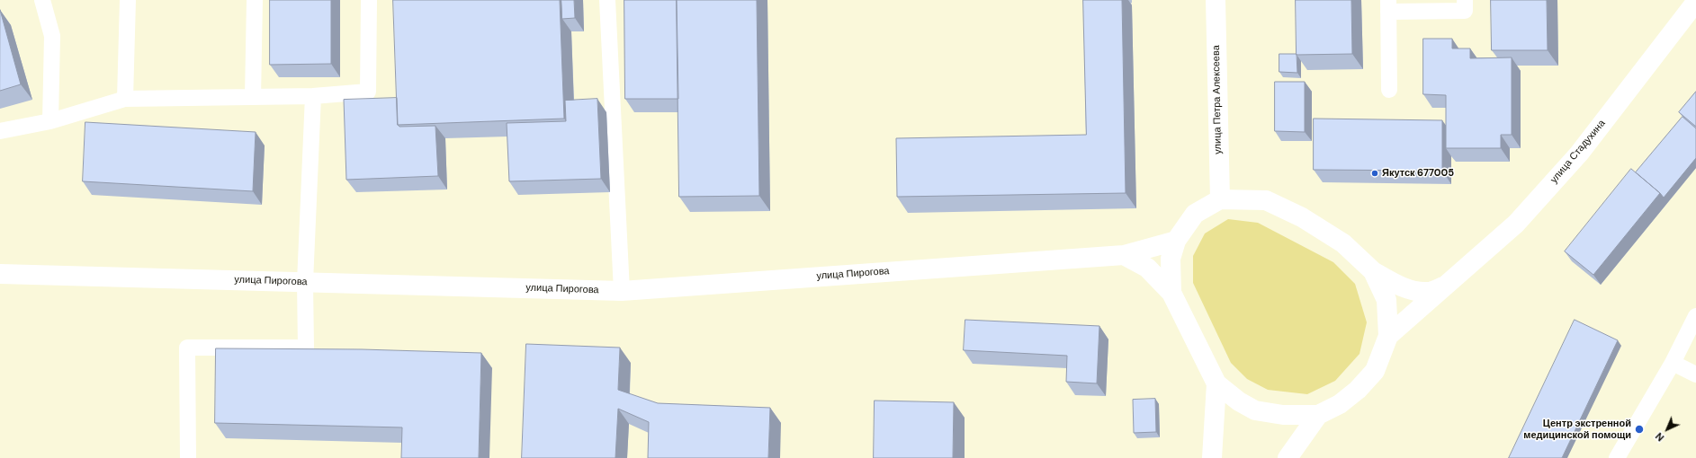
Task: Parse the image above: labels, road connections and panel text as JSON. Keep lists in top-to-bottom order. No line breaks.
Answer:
{"streets":{"street":["улица Петра Алексеева","улица Стадухина","улица Пирогова"]},"places":["Якутск 677005","Центр экстренной медицинской помощи"],"north":"bottom left"}
